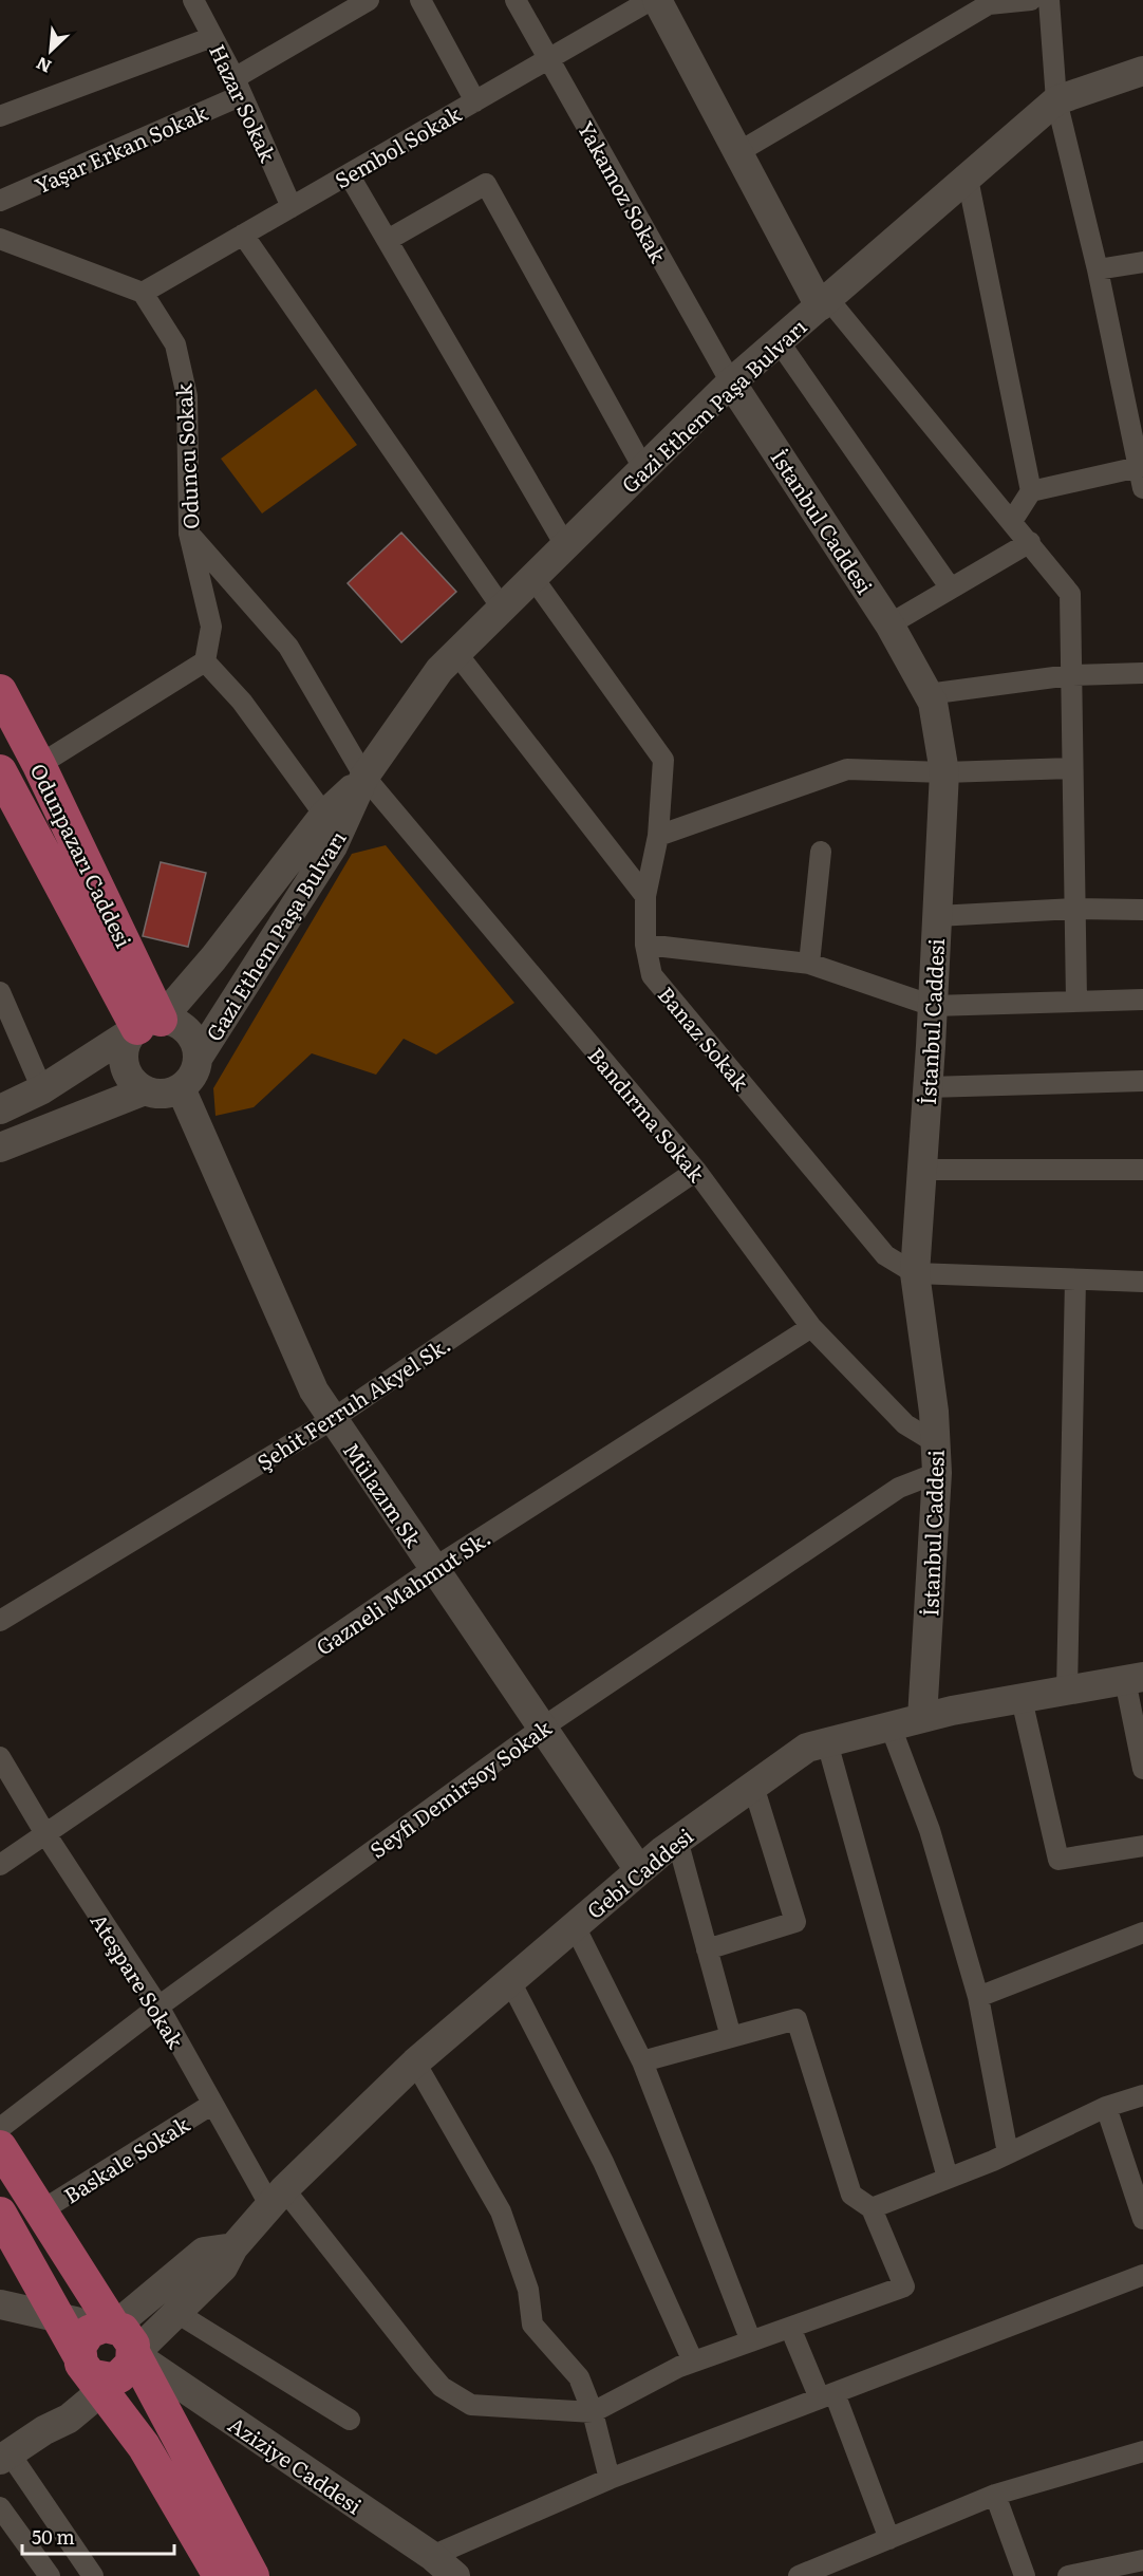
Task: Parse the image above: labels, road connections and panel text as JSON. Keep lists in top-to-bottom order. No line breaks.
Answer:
{"streets":{"main road":["Gazi Ethem Paşa Bulvarı","İstanbul Caddesi","Odunpazarı Caddesi","Mülazım Sk","Gebi Caddesi","Aziziye Caddesi"],"street":["Hazar Sokak","Sembol Sokak","Yaşar Erkan Sokak","Yakamoz Sokak","Oduncu Sokak","Banaz Sokak","Bandırma Sokak","Şehit Ferruh Akyel Sk.","Gazneli Mahmut Sk.","Seyfi Demirsoy Sokak","Ateşpare Sokak","Baskale Sokak"]},"crossings":[["Hazar Sokak","Sembol Sokak"],["Hazar Sokak","Yaşar Erkan Sokak"],["Sembol Sokak","Yakamoz Sokak"],["Sembol Sokak","Oduncu Sokak"],["Yakamoz Sokak","Gazi Ethem Paşa Bulvarı"],["Yakamoz Sokak","İstanbul Caddesi"],["Gazi Ethem Paşa Bulvarı","İstanbul Caddesi"],["Gazi Ethem Paşa Bulvarı","Odunpazarı Caddesi"],["Gazi Ethem Paşa Bulvarı","Banaz Sokak"],["Gazi Ethem Paşa Bulvarı","Bandırma Sokak"],["Gazi Ethem Paşa Bulvarı","Mülazım Sk"],["Oduncu Sokak","Bandırma Sokak"],["İstanbul Caddesi","Banaz Sokak"],["İstanbul Caddesi","Bandırma Sokak"],["İstanbul Caddesi","Seyfi Demirsoy Sokak"],["İstanbul Caddesi","Gebi Caddesi"],["Odunpazarı Caddesi","Mülazım Sk"],["Bandırma Sokak","Şehit Ferruh Akyel Sk."],["Bandırma Sokak","Gazneli Mahmut Sk."],["Şehit Ferruh Akyel Sk.","Mülazım Sk"],["Mülazım Sk","Gazneli Mahmut Sk."],["Mülazım Sk","Seyfi Demirsoy Sokak"],["Mülazım Sk","Gebi Caddesi"],["Gazneli Mahmut Sk.","Ateşpare Sokak"],["Seyfi Demirsoy Sokak","Ateşpare Sokak"],["Gebi Caddesi","Ateşpare Sokak"],["Gebi Caddesi","Aziziye Caddesi"],["Ateşpare Sokak","Baskale Sokak"]],"scale_bar":"50 m","north":"bottom left"}
